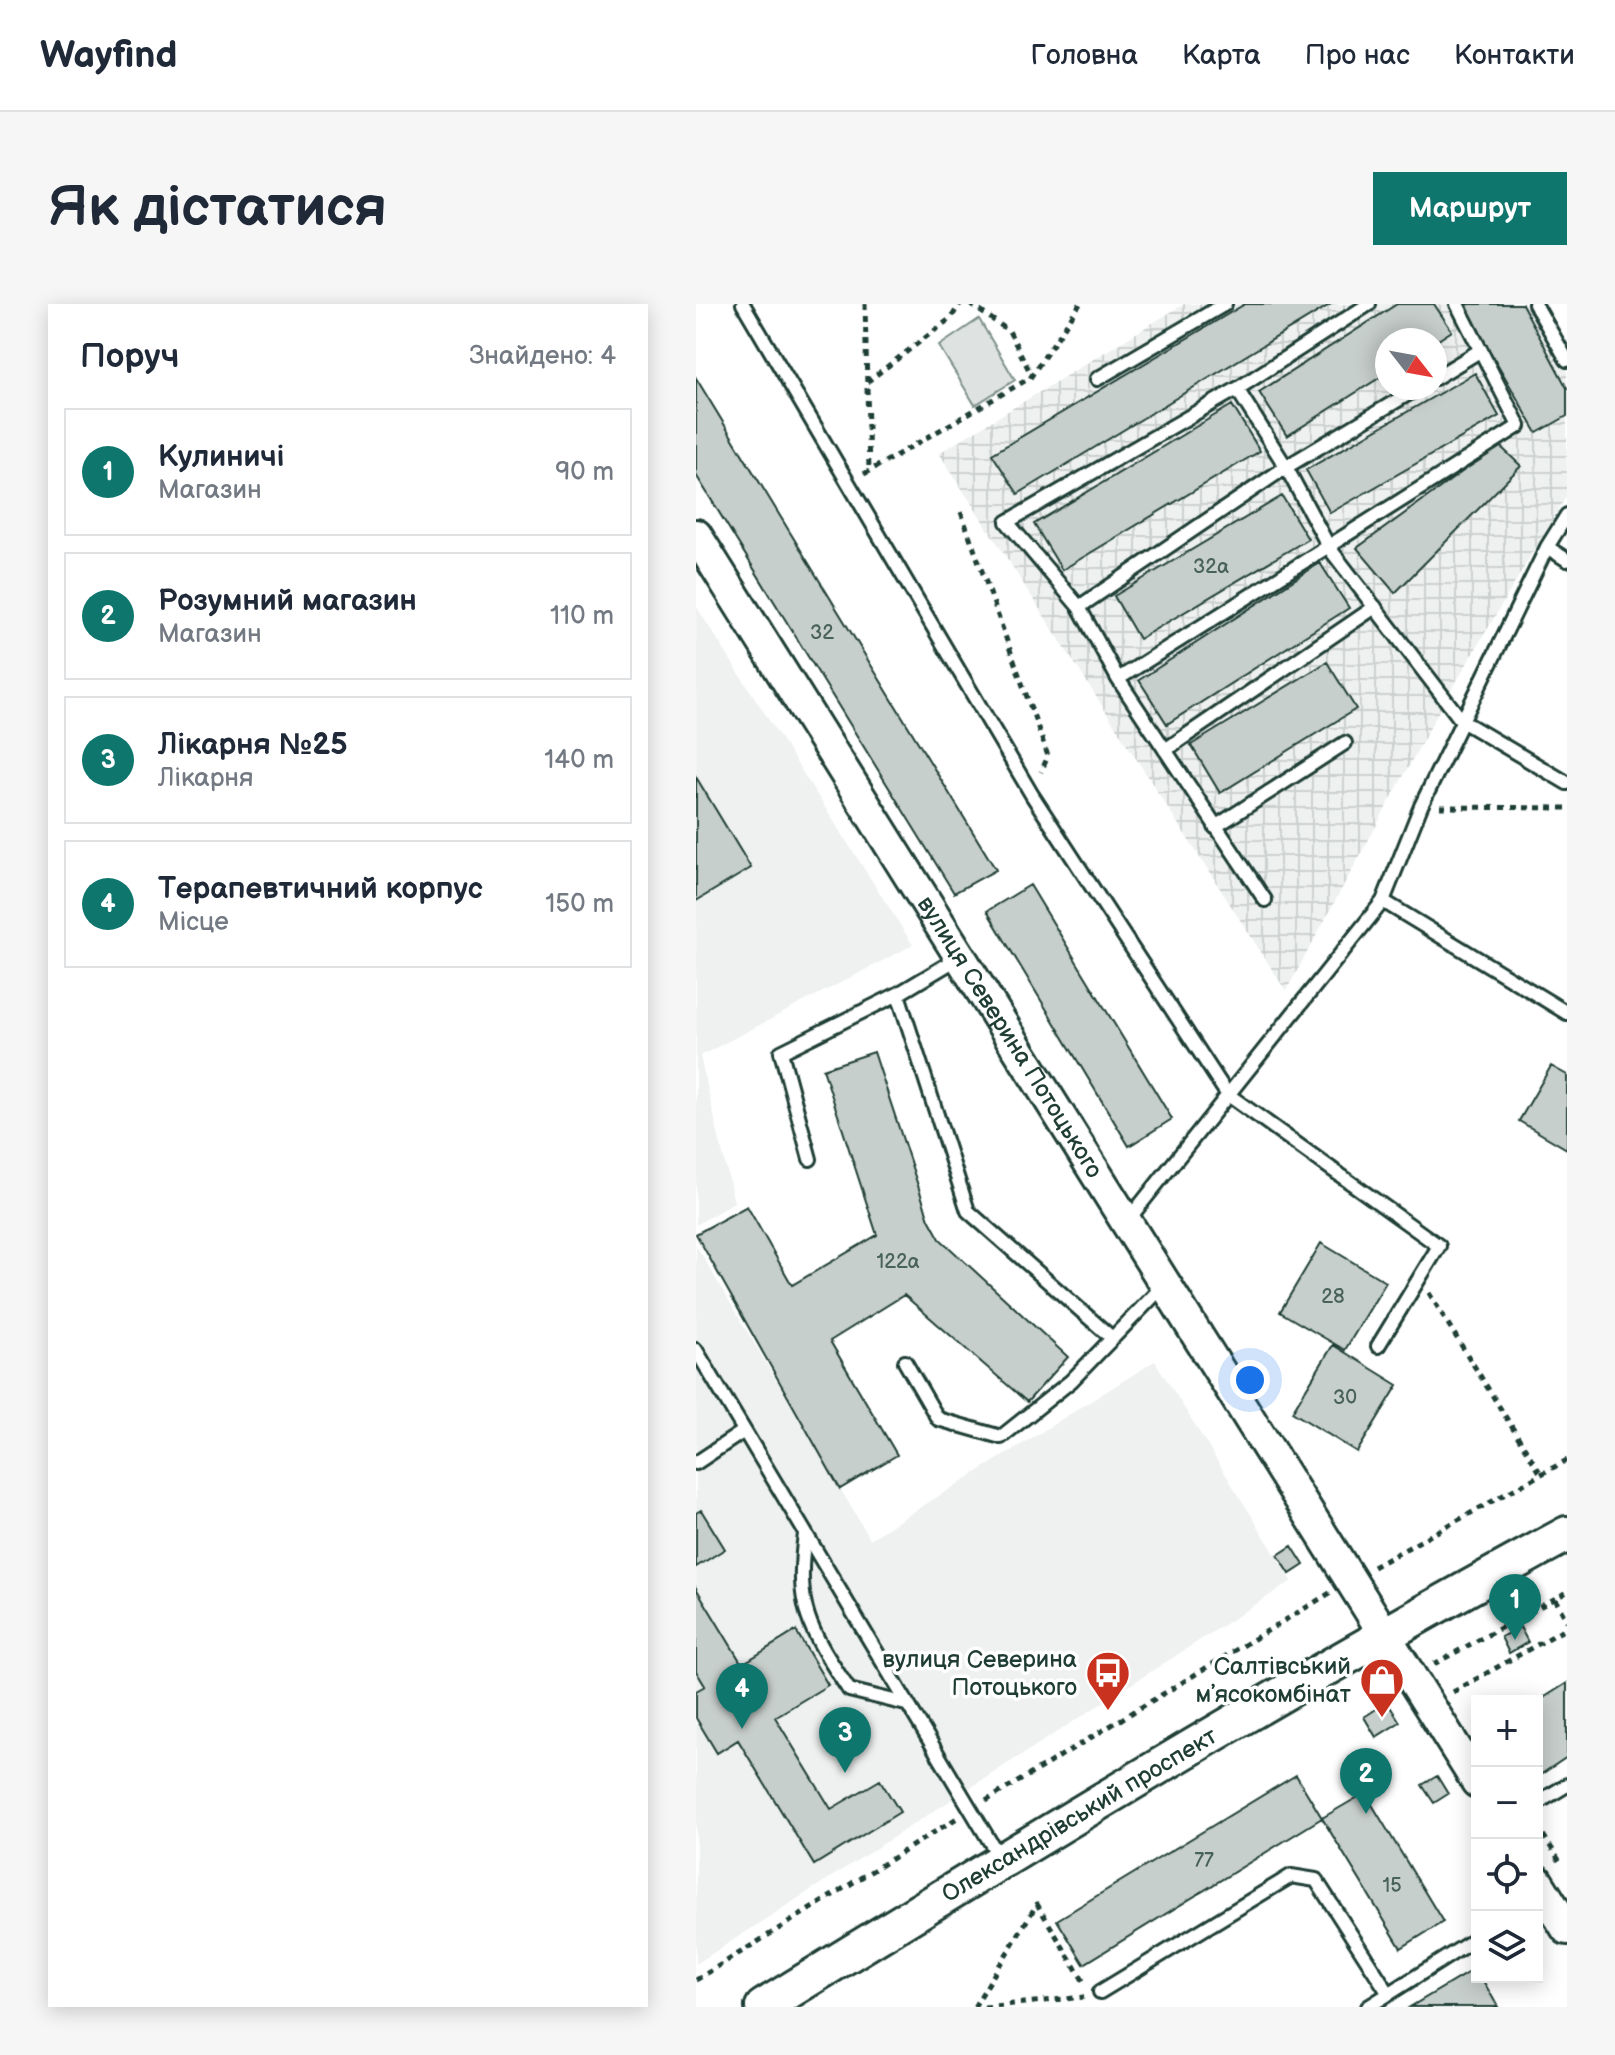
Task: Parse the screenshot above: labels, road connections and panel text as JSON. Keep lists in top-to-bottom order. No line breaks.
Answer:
{"streets":{"main road":["Олександрівський проспект"],"street":["вулиця Северина Потоцького"]},"crossings":[["вулиця Северина Потоцького","Олександрівський проспект"]],"places":{"bus stop":["вулиця Северина Потоцького"],"shop":["Салтівський мʼясокомбінат"]},"house_numbers":["32а","32","122а","28","30","77","15"],"north":"bottom right","page":{"header":"Wayfind","nav":["Головна","Карта","Про нас","Контакти"],"buttons":"Маршрут","title":"Як дістатися","heading":["Поруч","Знайдено: 4"],"list":[{"mark":"1","name":"Кулиничі","note":"Магазин","value":"90 m"},{"mark":"2","name":"Розумний магазин","note":"Магазин","value":"110 m"},{"mark":"3","name":"Лікарня №25","note":"Лікарня","value":"140 m"},{"mark":"4","name":"Терапевтичний корпус","note":"Місце","value":"150 m"}],"pins":["1","4","3","2"],"map_buttons":["+","−"]}}
